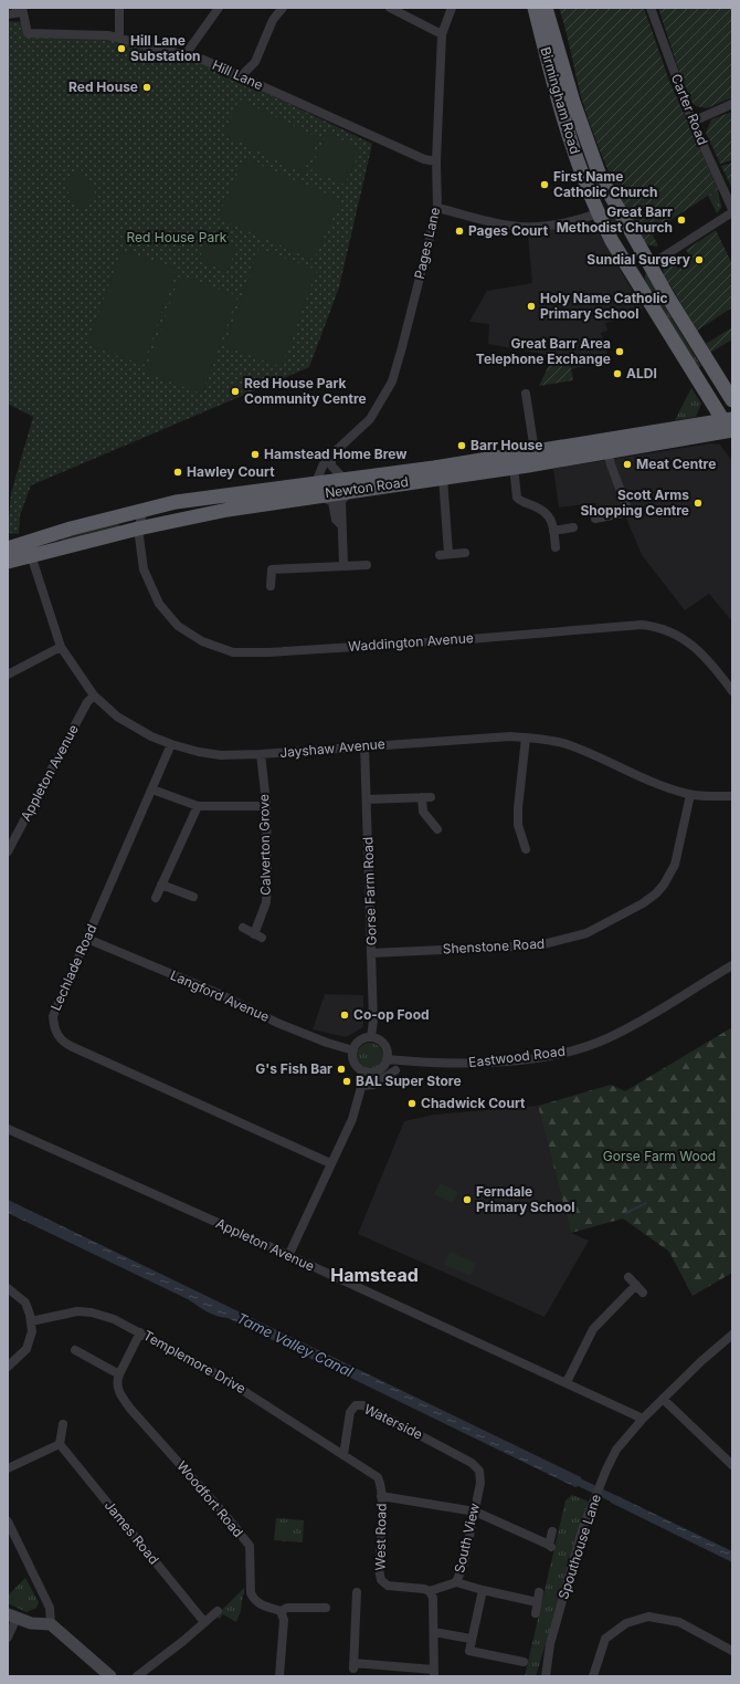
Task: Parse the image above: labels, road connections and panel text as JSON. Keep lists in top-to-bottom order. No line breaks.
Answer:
{"streets":{"highway":["Birmingham Road","Newton Road"],"street":["Hill Lane","Carter Road","Pages Lane","Waddington Avenue","Jayshaw Avenue","Appleton Avenue","Calverton Grove","Gorse Farm Road","Shenstone Road","Lechlade Road","Langford Avenue","Eastwood Road","Templemore Drive","Waterside","Woodfort Road","James Road","West Road","South View","Spouthouse Lane"]},"crossings":[["Hill Lane","Pages Lane"],["Birmingham Road","Newton Road"],["Pages Lane","Newton Road"],["Newton Road","Waddington Avenue"],["Newton Road","Jayshaw Avenue"],["Jayshaw Avenue","Appleton Avenue"],["Jayshaw Avenue","Calverton Grove"],["Jayshaw Avenue","Gorse Farm Road"],["Jayshaw Avenue","Shenstone Road"],["Jayshaw Avenue","Lechlade Road"],["Appleton Avenue","Spouthouse Lane"],["Gorse Farm Road","Shenstone Road"],["Gorse Farm Road","Langford Avenue"],["Gorse Farm Road","Eastwood Road"],["Lechlade Road","Langford Avenue"],["Langford Avenue","Eastwood Road"],["Templemore Drive","Waterside"],["Templemore Drive","West Road"],["Waterside","West Road"],["Waterside","South View"],["West Road","South View"]],"districts":["Hamstead"],"water":["Tame Valley Canal"],"parks":["Red House Park","Gorse Farm Wood"],"places":["Hill Lane Substation","Red House","First Name Catholic Church","Great Barr Methodist Church","Pages Court","Sundial Surgery","Holy Name Catholic Primary School","Great Barr Area Telephone Exchange","ALDI","Red House Park Community Centre","Barr House","Hamstead Home Brew","Meat Centre","Hawley Court","Scott Arms Shopping Centre","Co-op Food","G's Fish Bar","BAL Super Store","Chadwick Court","Ferndale Primary School"]}
